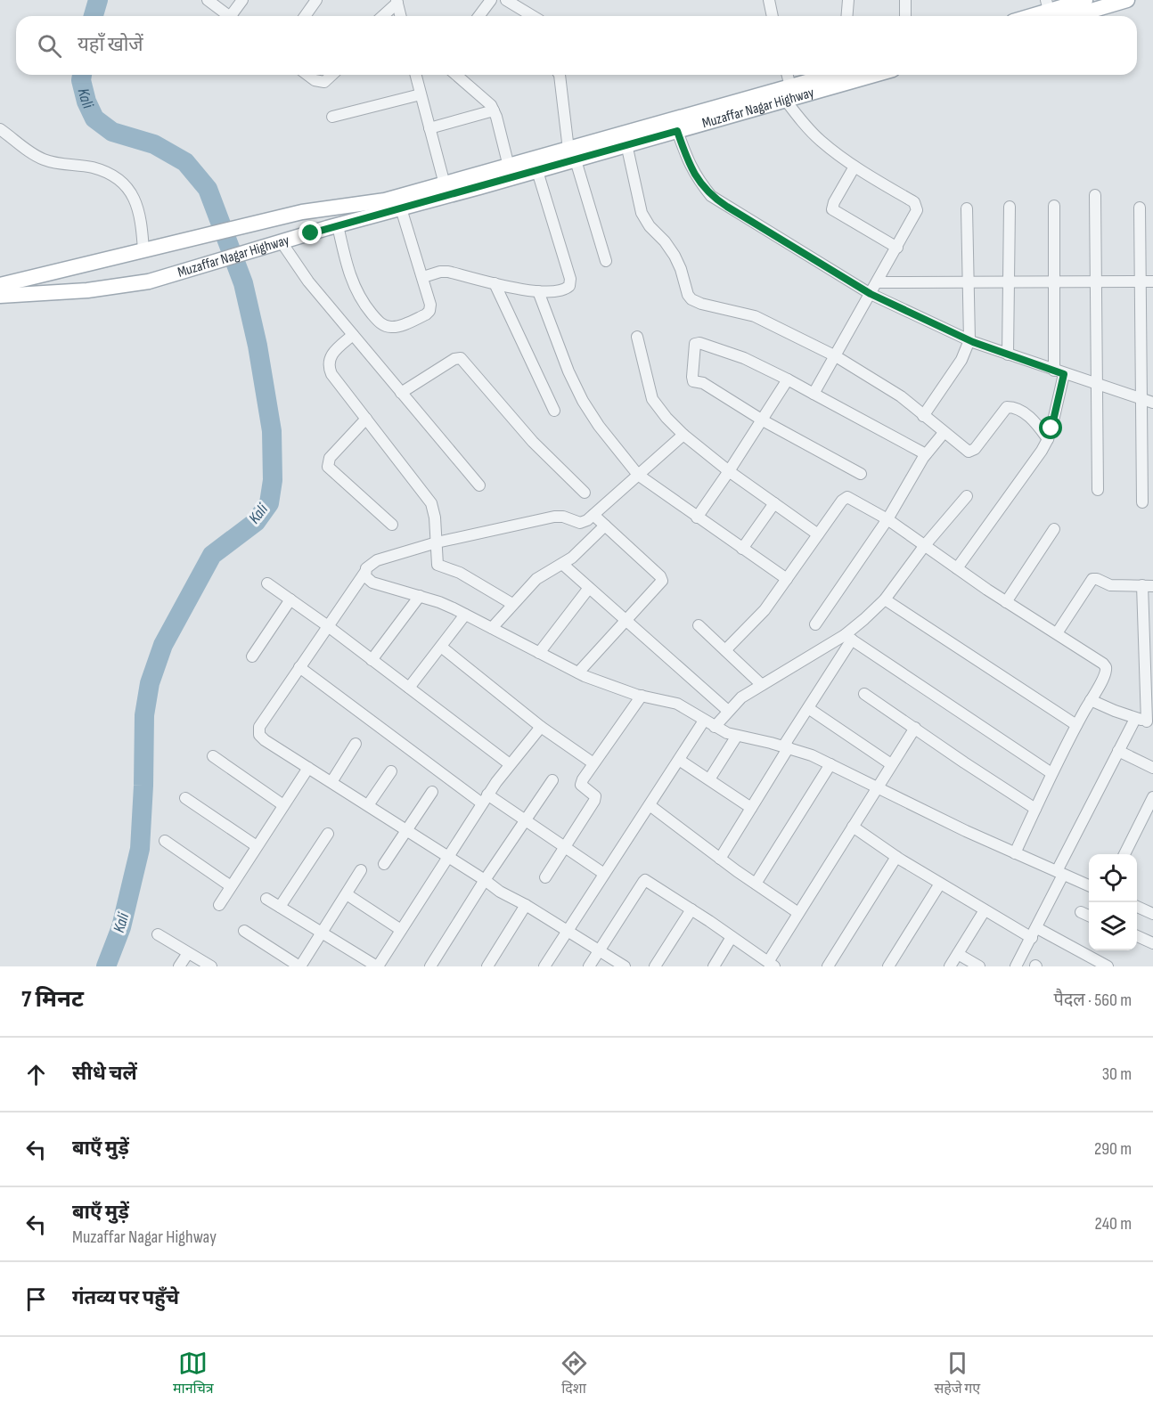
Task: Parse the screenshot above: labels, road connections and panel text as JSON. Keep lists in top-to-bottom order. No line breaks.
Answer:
{"streets":{"main road":["Muzaffar Nagar Highway"]},"water":["Kali"],"page":{"search":"यहाँ खोजें","heading":["7 मिनट","पैदल · 560 m"],"list":[["सीधे चलें","30 m"],["बाएँ मुड़ें","290 m"],["बाएँ मुड़ें","Muzaffar Nagar Highway","240 m"],"गंतव्य पर पहुँचे"],"nav":["मानचित्र","दिशा","सहेजे गए"]}}
